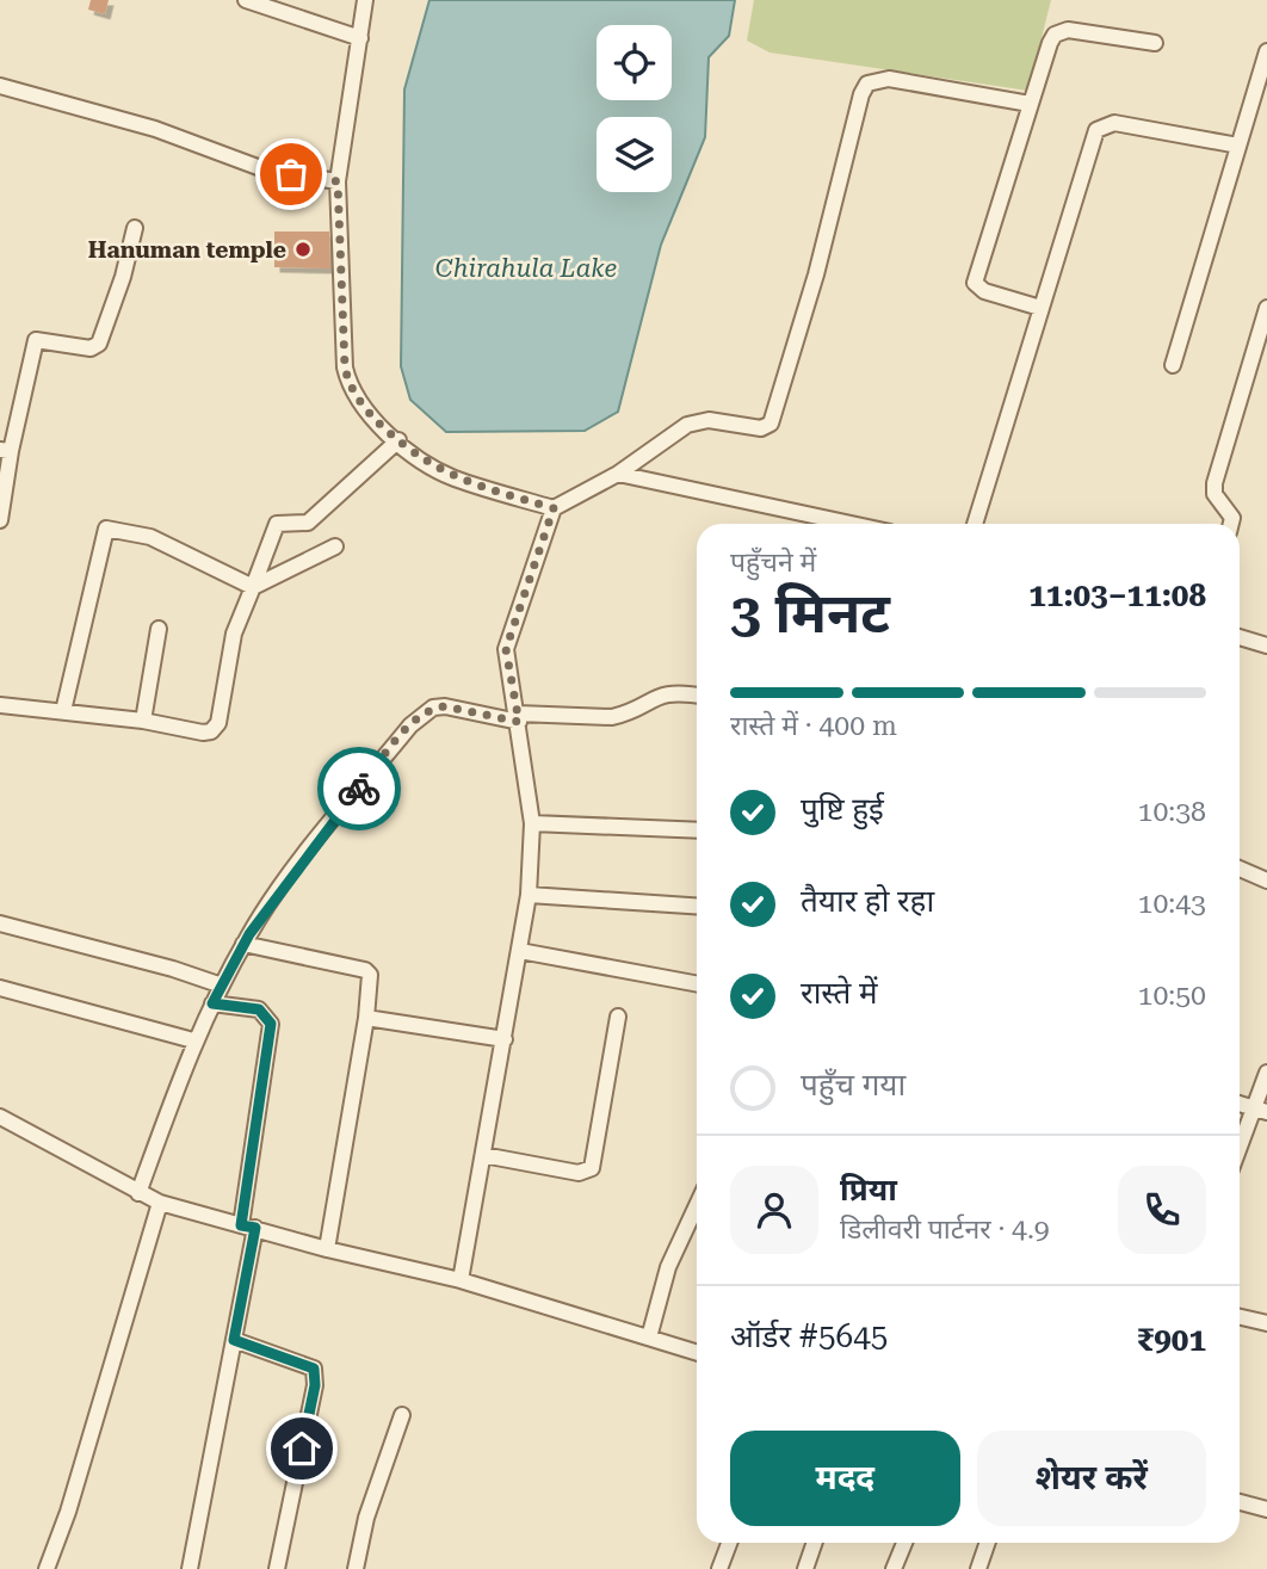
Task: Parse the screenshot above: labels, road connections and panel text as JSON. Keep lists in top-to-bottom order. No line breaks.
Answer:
{"water":["Chirahula Lake"],"places":["Hanuman temple"],"page":{"heading":["3 मिनट","पहुँचने में","11:03–11:08"],"panel":["प्रिया","डिलीवरी पार्टनर · 4.9","ऑर्डर #5645","₹901"],"bar":"रास्ते में · 400 m","list":[["पुष्टि हुई","10:38"],["तैयार हो रहा","10:43"],["रास्ते में","10:50"],"पहुँच गया"],"buttons":["मदद","शेयर करें"]}}
